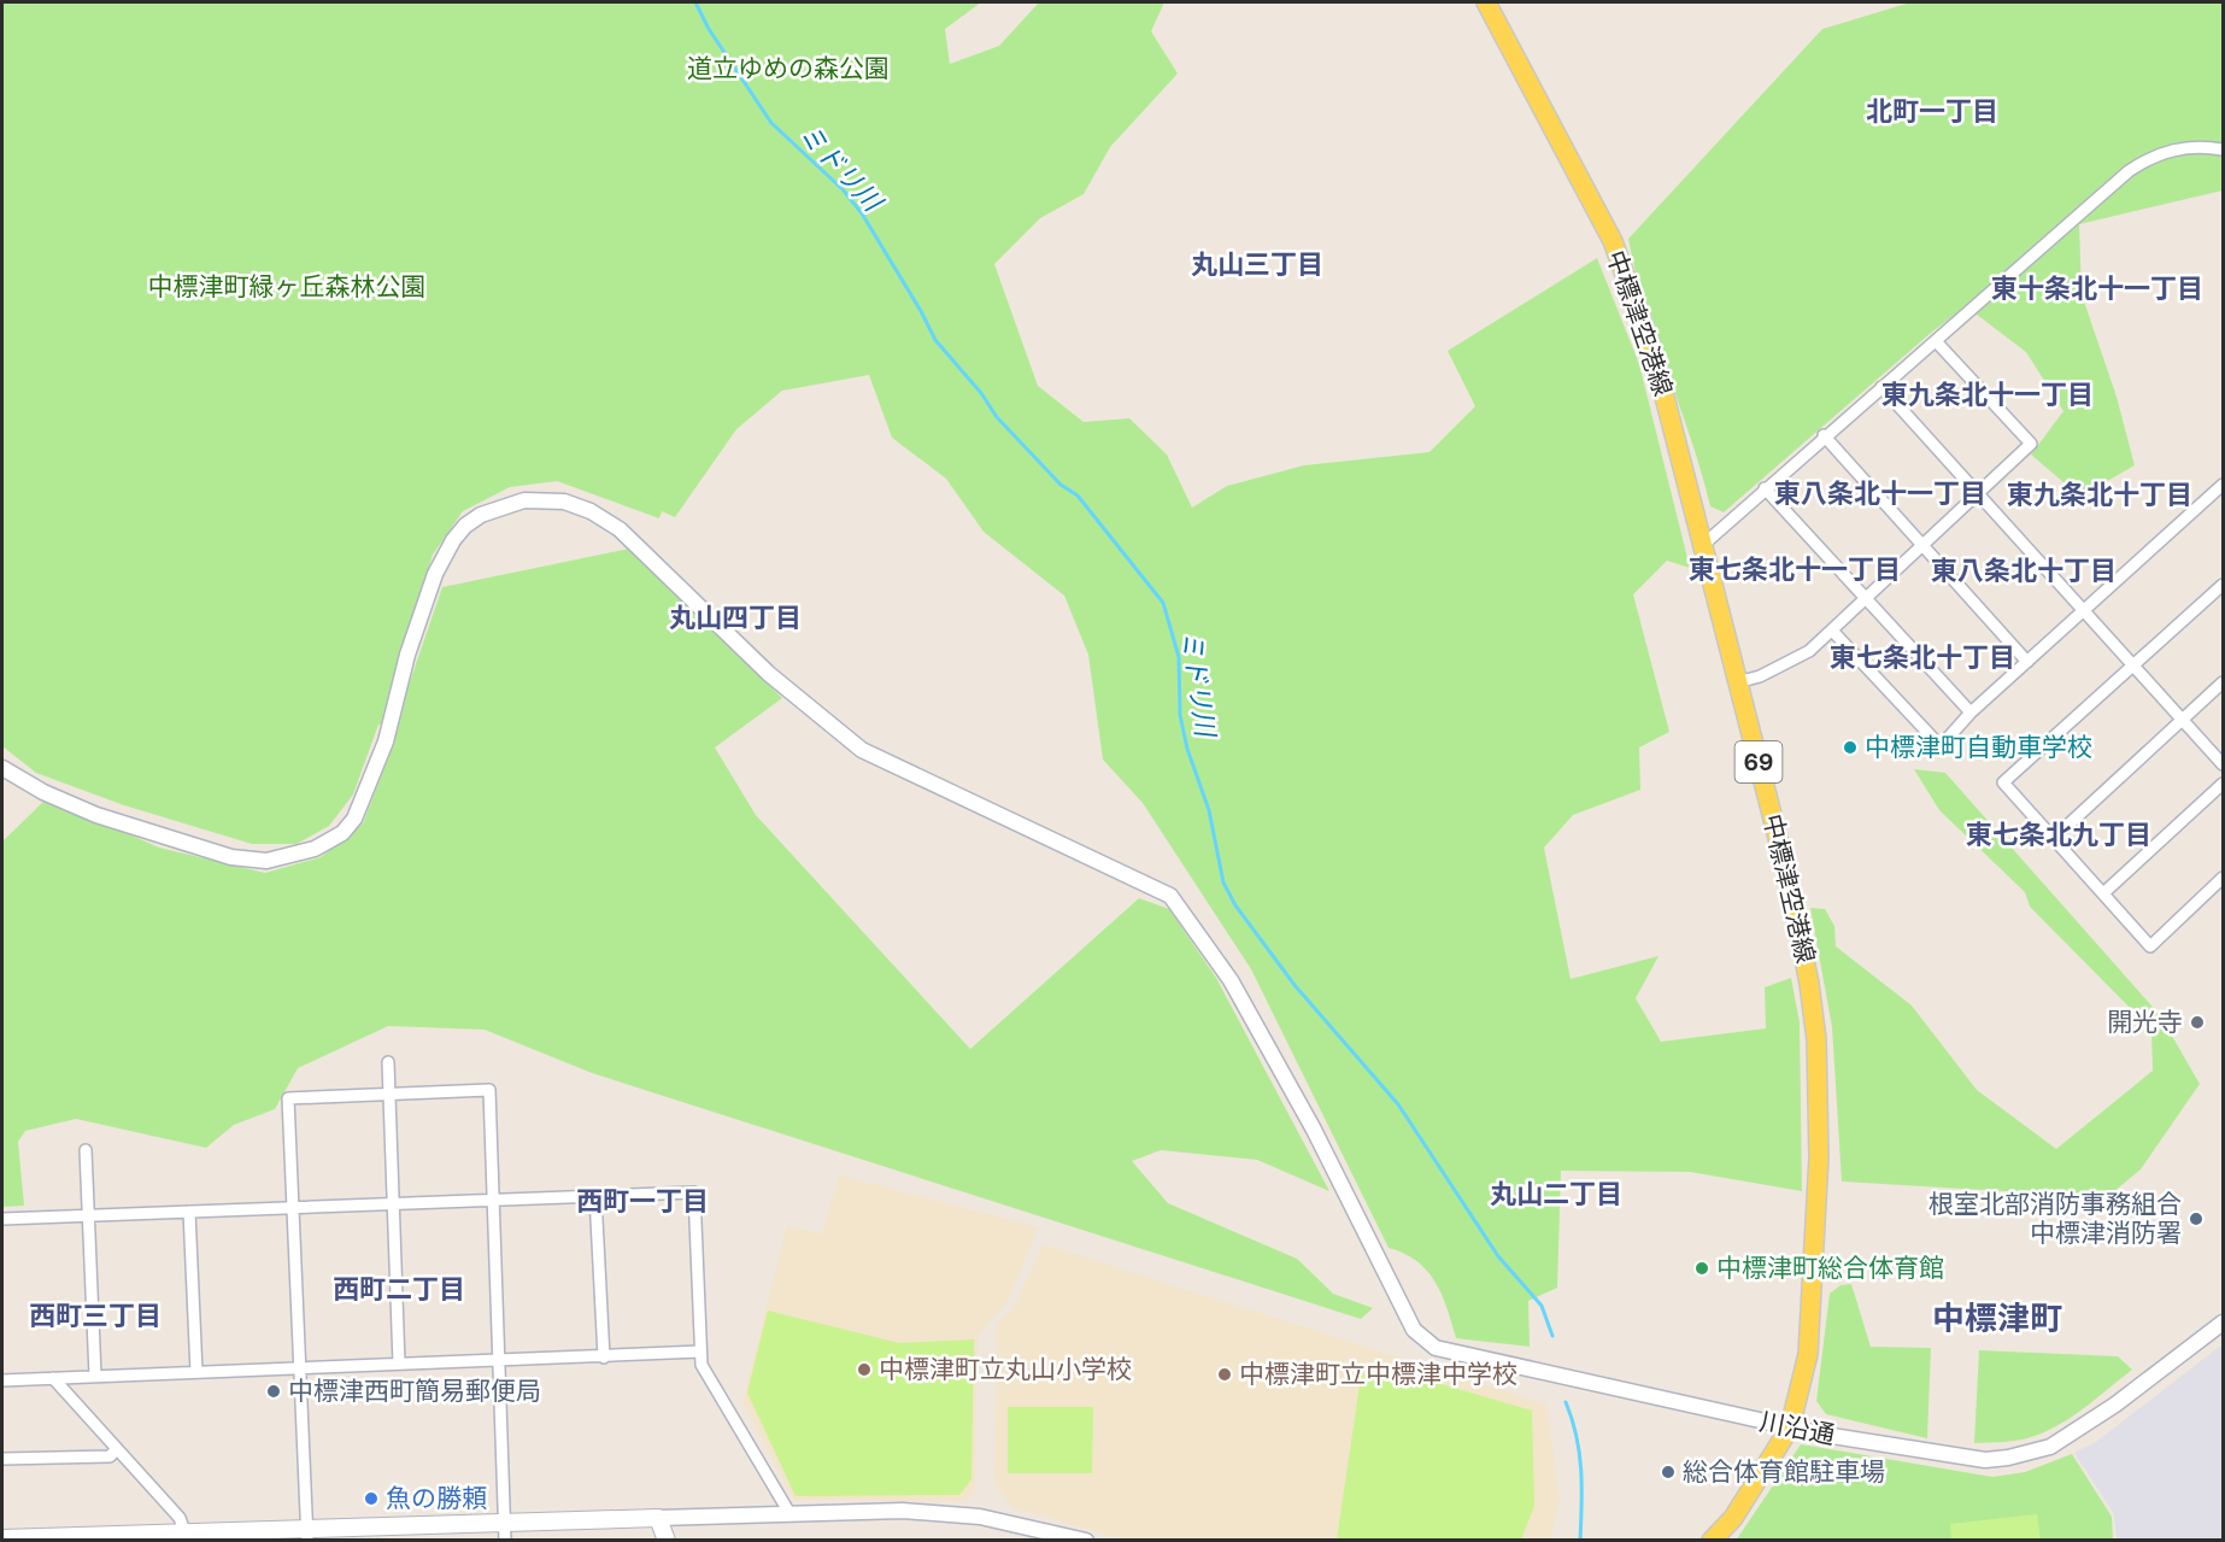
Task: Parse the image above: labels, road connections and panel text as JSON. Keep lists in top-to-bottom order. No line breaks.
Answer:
{"streets":{"main road":["中標津空港線","69"],"street":["川沿通"]},"crossings":[["中標津空港線","川沿通"]],"districts":["北町一丁目","丸山三丁目","東十条北十一丁目","東九条北十一丁目","東八条北十一丁目","東九条北十丁目","東七条北十一丁目","東八条北十丁目","丸山四丁目","東七条北十丁目","東七条北九丁目","丸山二丁目","西町一丁目","西町二丁目","西町三丁目","中標津町"],"water":["ミドリ川"],"parks":["道立ゆめの森公園","中標津町緑ヶ丘森林公園"],"places":["中標津町自動車学校","開光寺","根室北部消防事務組合 中標津消防署","中標津町総合体育館","中標津町立丸山小学校","中標津町立中標津中学校","中標津西町簡易郵便局","総合体育館駐車場","魚の勝頼"]}
